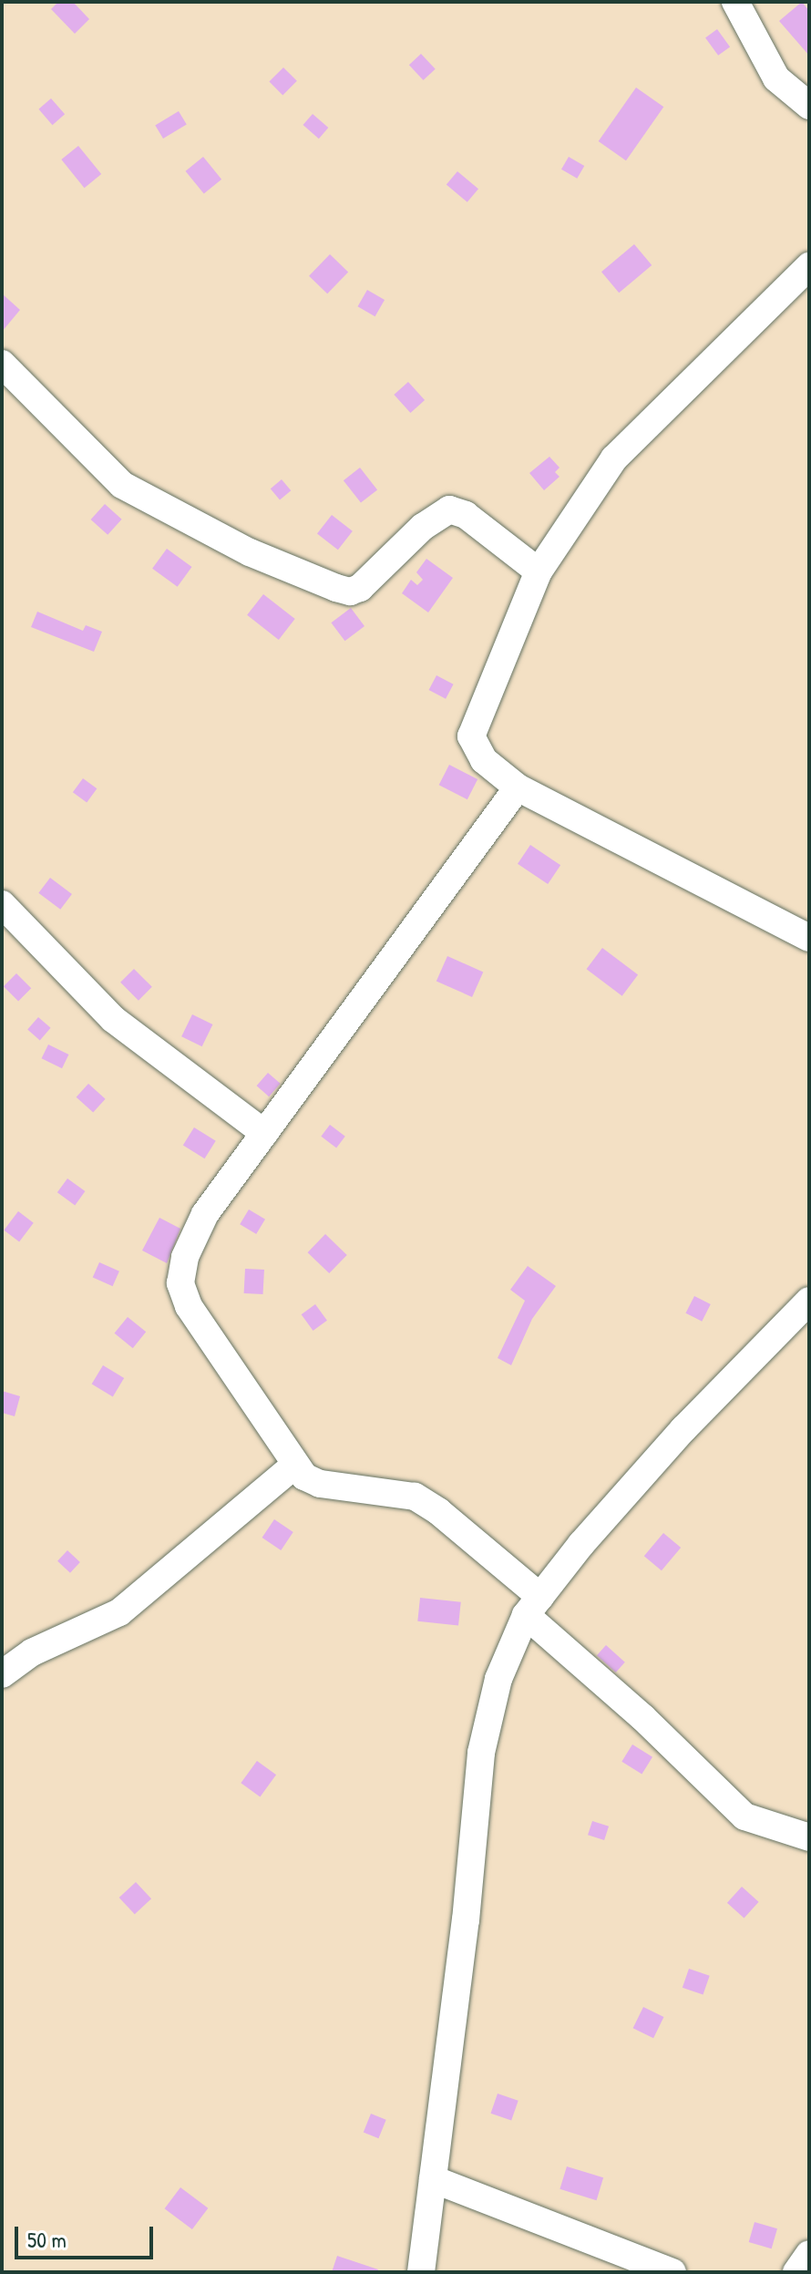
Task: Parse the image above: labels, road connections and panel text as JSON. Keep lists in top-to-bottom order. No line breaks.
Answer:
{"scale_bar":"50 m"}
